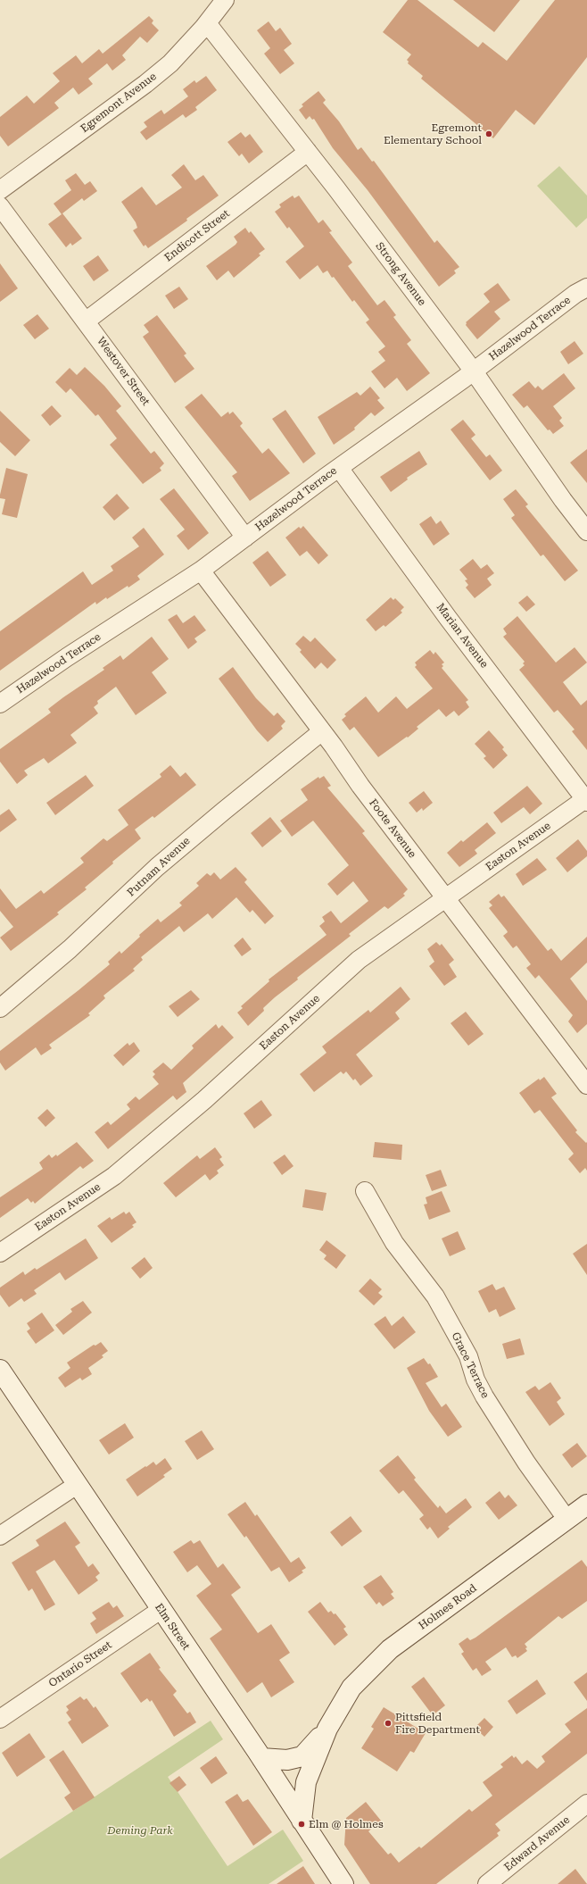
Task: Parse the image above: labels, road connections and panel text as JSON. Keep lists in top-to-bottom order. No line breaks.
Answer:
{"streets":{"street":["Egremont Avenue","Endicott Street","Strong Avenue","Hazelwood Terrace","Westover Street","Marian Avenue","Foote Avenue","Easton Avenue","Putnam Avenue","Grace Terrace","Holmes Road","Elm Street","Ontario Street","Edward Avenue"]},"crossings":[["Egremont Avenue","Strong Avenue"],["Endicott Street","Strong Avenue"],["Endicott Street","Westover Street"],["Strong Avenue","Hazelwood Terrace"],["Hazelwood Terrace","Westover Street"],["Hazelwood Terrace","Marian Avenue"],["Hazelwood Terrace","Foote Avenue"],["Marian Avenue","Easton Avenue"],["Foote Avenue","Easton Avenue"],["Foote Avenue","Putnam Avenue"],["Grace Terrace","Holmes Road"],["Holmes Road","Elm Street"],["Elm Street","Ontario Street"]],"parks":["Deming Park"],"places":["Egremont Elementary School","Pittsfield Fire Department","Elm @ Holmes"]}
